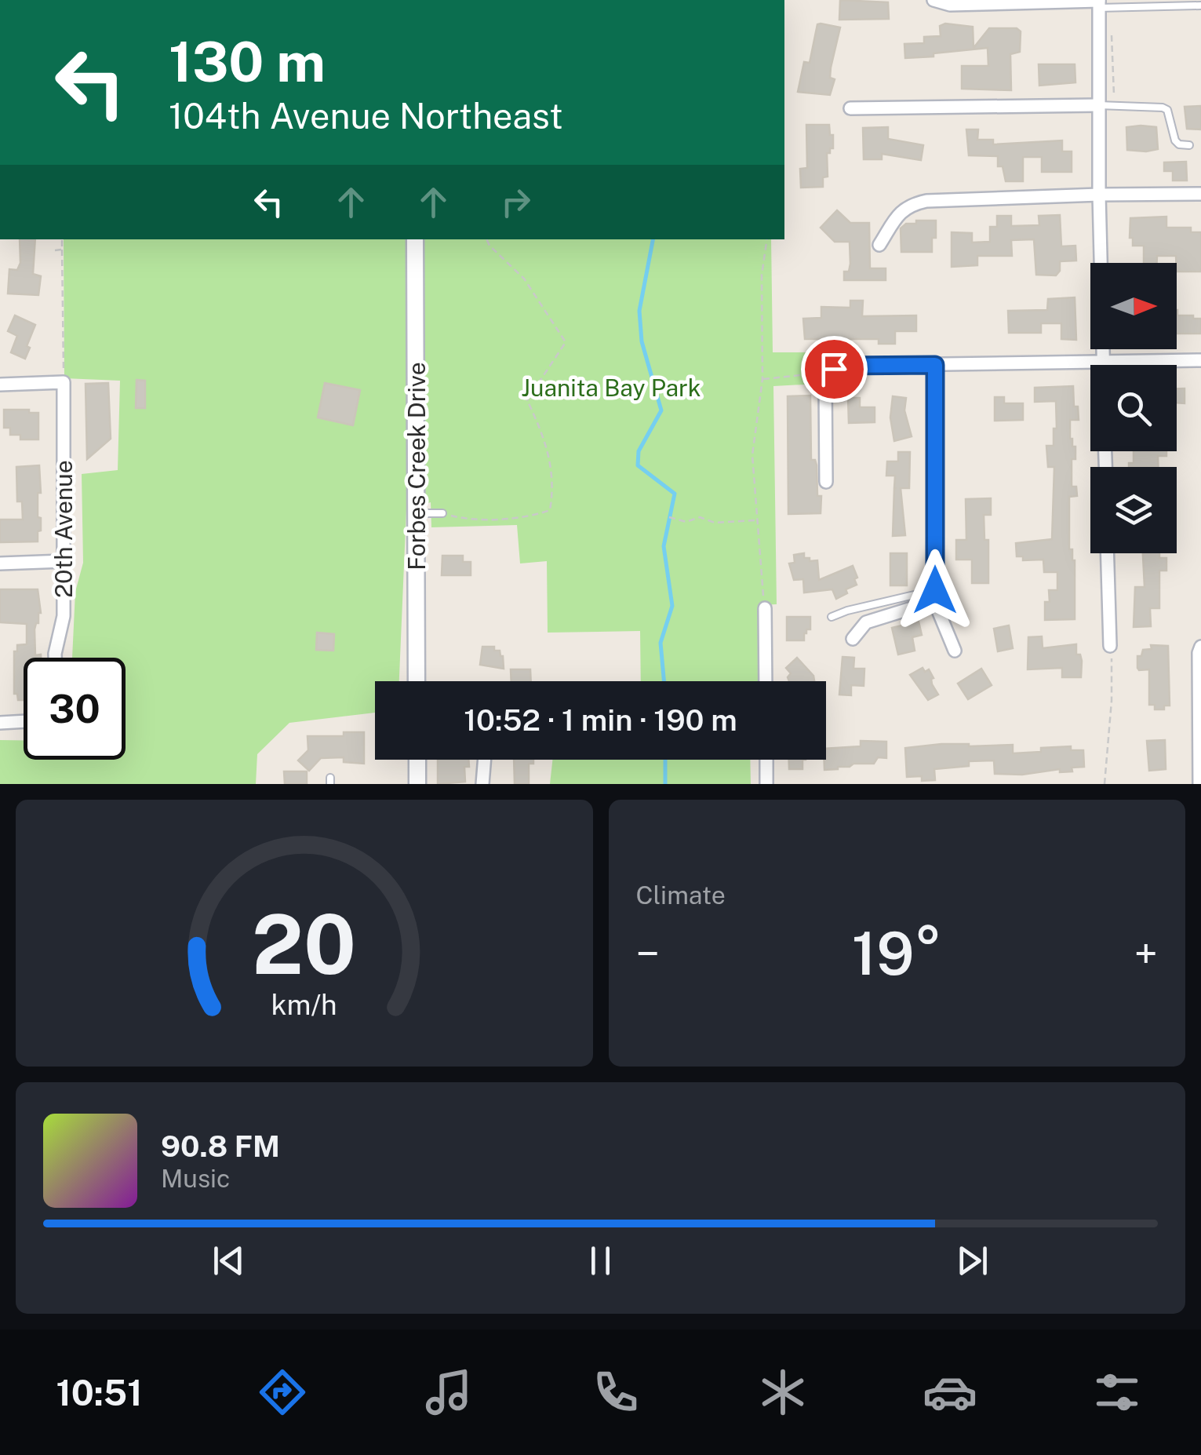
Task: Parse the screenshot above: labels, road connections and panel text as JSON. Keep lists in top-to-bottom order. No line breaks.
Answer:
{"streets":{"street":["Forbes Creek Drive","20th Avenue"]},"parks":["Juanita Bay Park"],"north":"right","page":{"turn":["130 m","104th Avenue Northeast"],"limit":"30","trip":"10:52 · 1 min · 190 m","tile":"Climate","heat":["−","19°","+"],"song":["90.8 FM","Music"],"tabs":"10:51","gauge":["20","km/h"]}}
